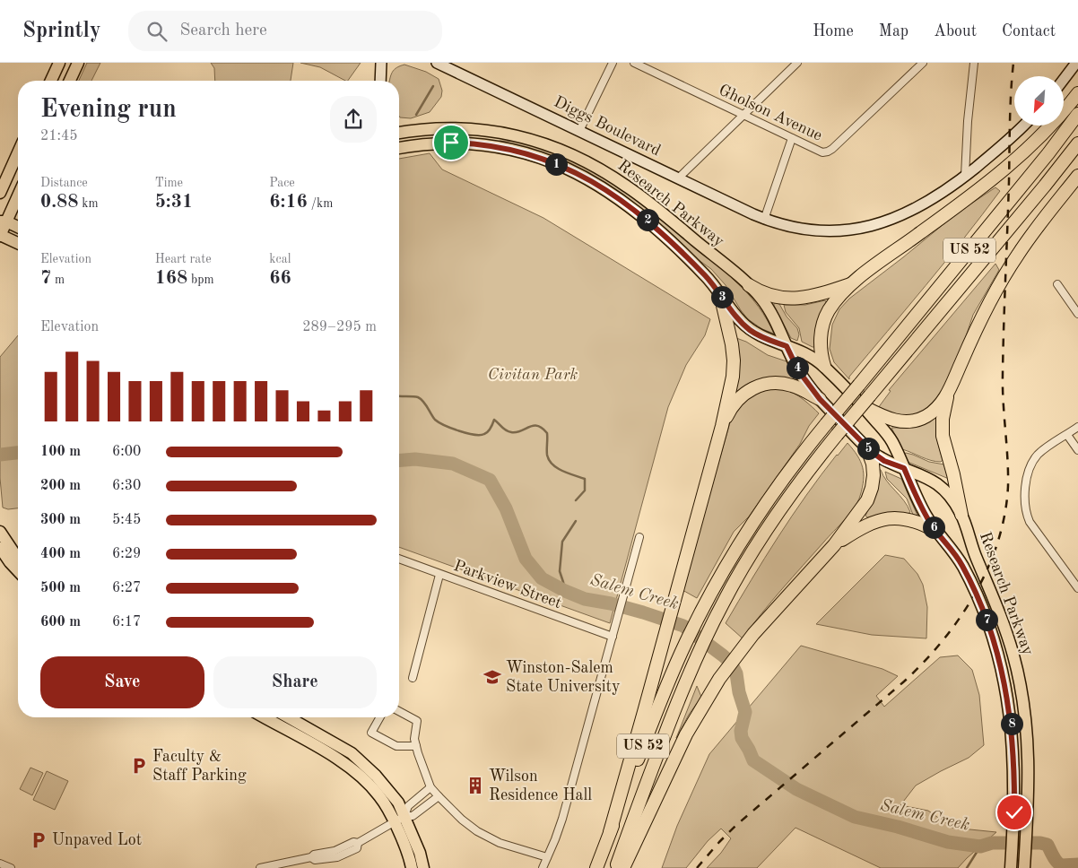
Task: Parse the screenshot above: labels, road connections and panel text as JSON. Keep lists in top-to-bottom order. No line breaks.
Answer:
{"streets":{"highway":["US 52"],"main road":["Research Parkway"],"street":["Gholson Avenue","Diggs Boulevard","Parkview Street"]},"water":["Salem Creek"],"parks":["Civitan Park"],"places":{"school or university":["Winston-Salem State University"],"parking":["Faculty & Staff Parking","Unpaved Lot"],"building":["Wilson Residence Hall"]},"north":"bottom left","page":{"header":"Sprintly","search":"Search here","nav":["Home","Map","About","Contact"],"heading":["Evening run","21:45"],"pins":["1","2","3","4","5","6","7","8"],"stats":[["Distance","0.88 km"],["Time","5:31"],["Pace","6:16 /km"],["Elevation","7 m"],["Heart rate","168 bpm"],["kcal","66"]],"chart":["Elevation","289–295 m"],"list":[{"name":"100 m","note":"6:00"},{"name":"200 m","note":"6:30"},{"name":"300 m","note":"5:45"},{"name":"400 m","note":"6:29"},{"name":"500 m","note":"6:27"},{"name":"600 m","note":"6:17"}],"buttons":["Save","Share"]}}
